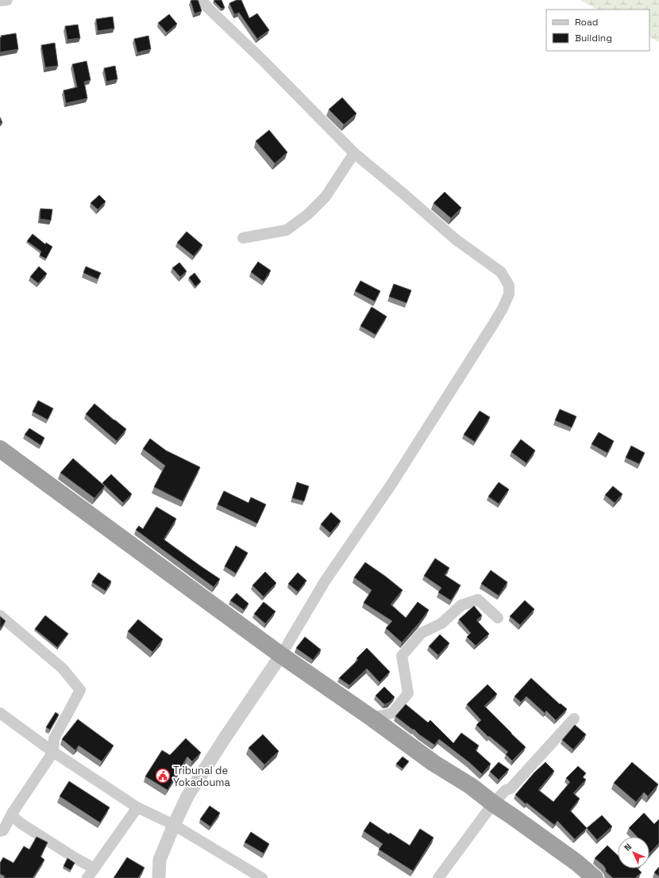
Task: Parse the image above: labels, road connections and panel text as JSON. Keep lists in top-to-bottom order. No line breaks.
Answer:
{"places":{"public building":["Tribunal de Yokadouma"]},"legend":["Road","Building"],"north":"top left"}
